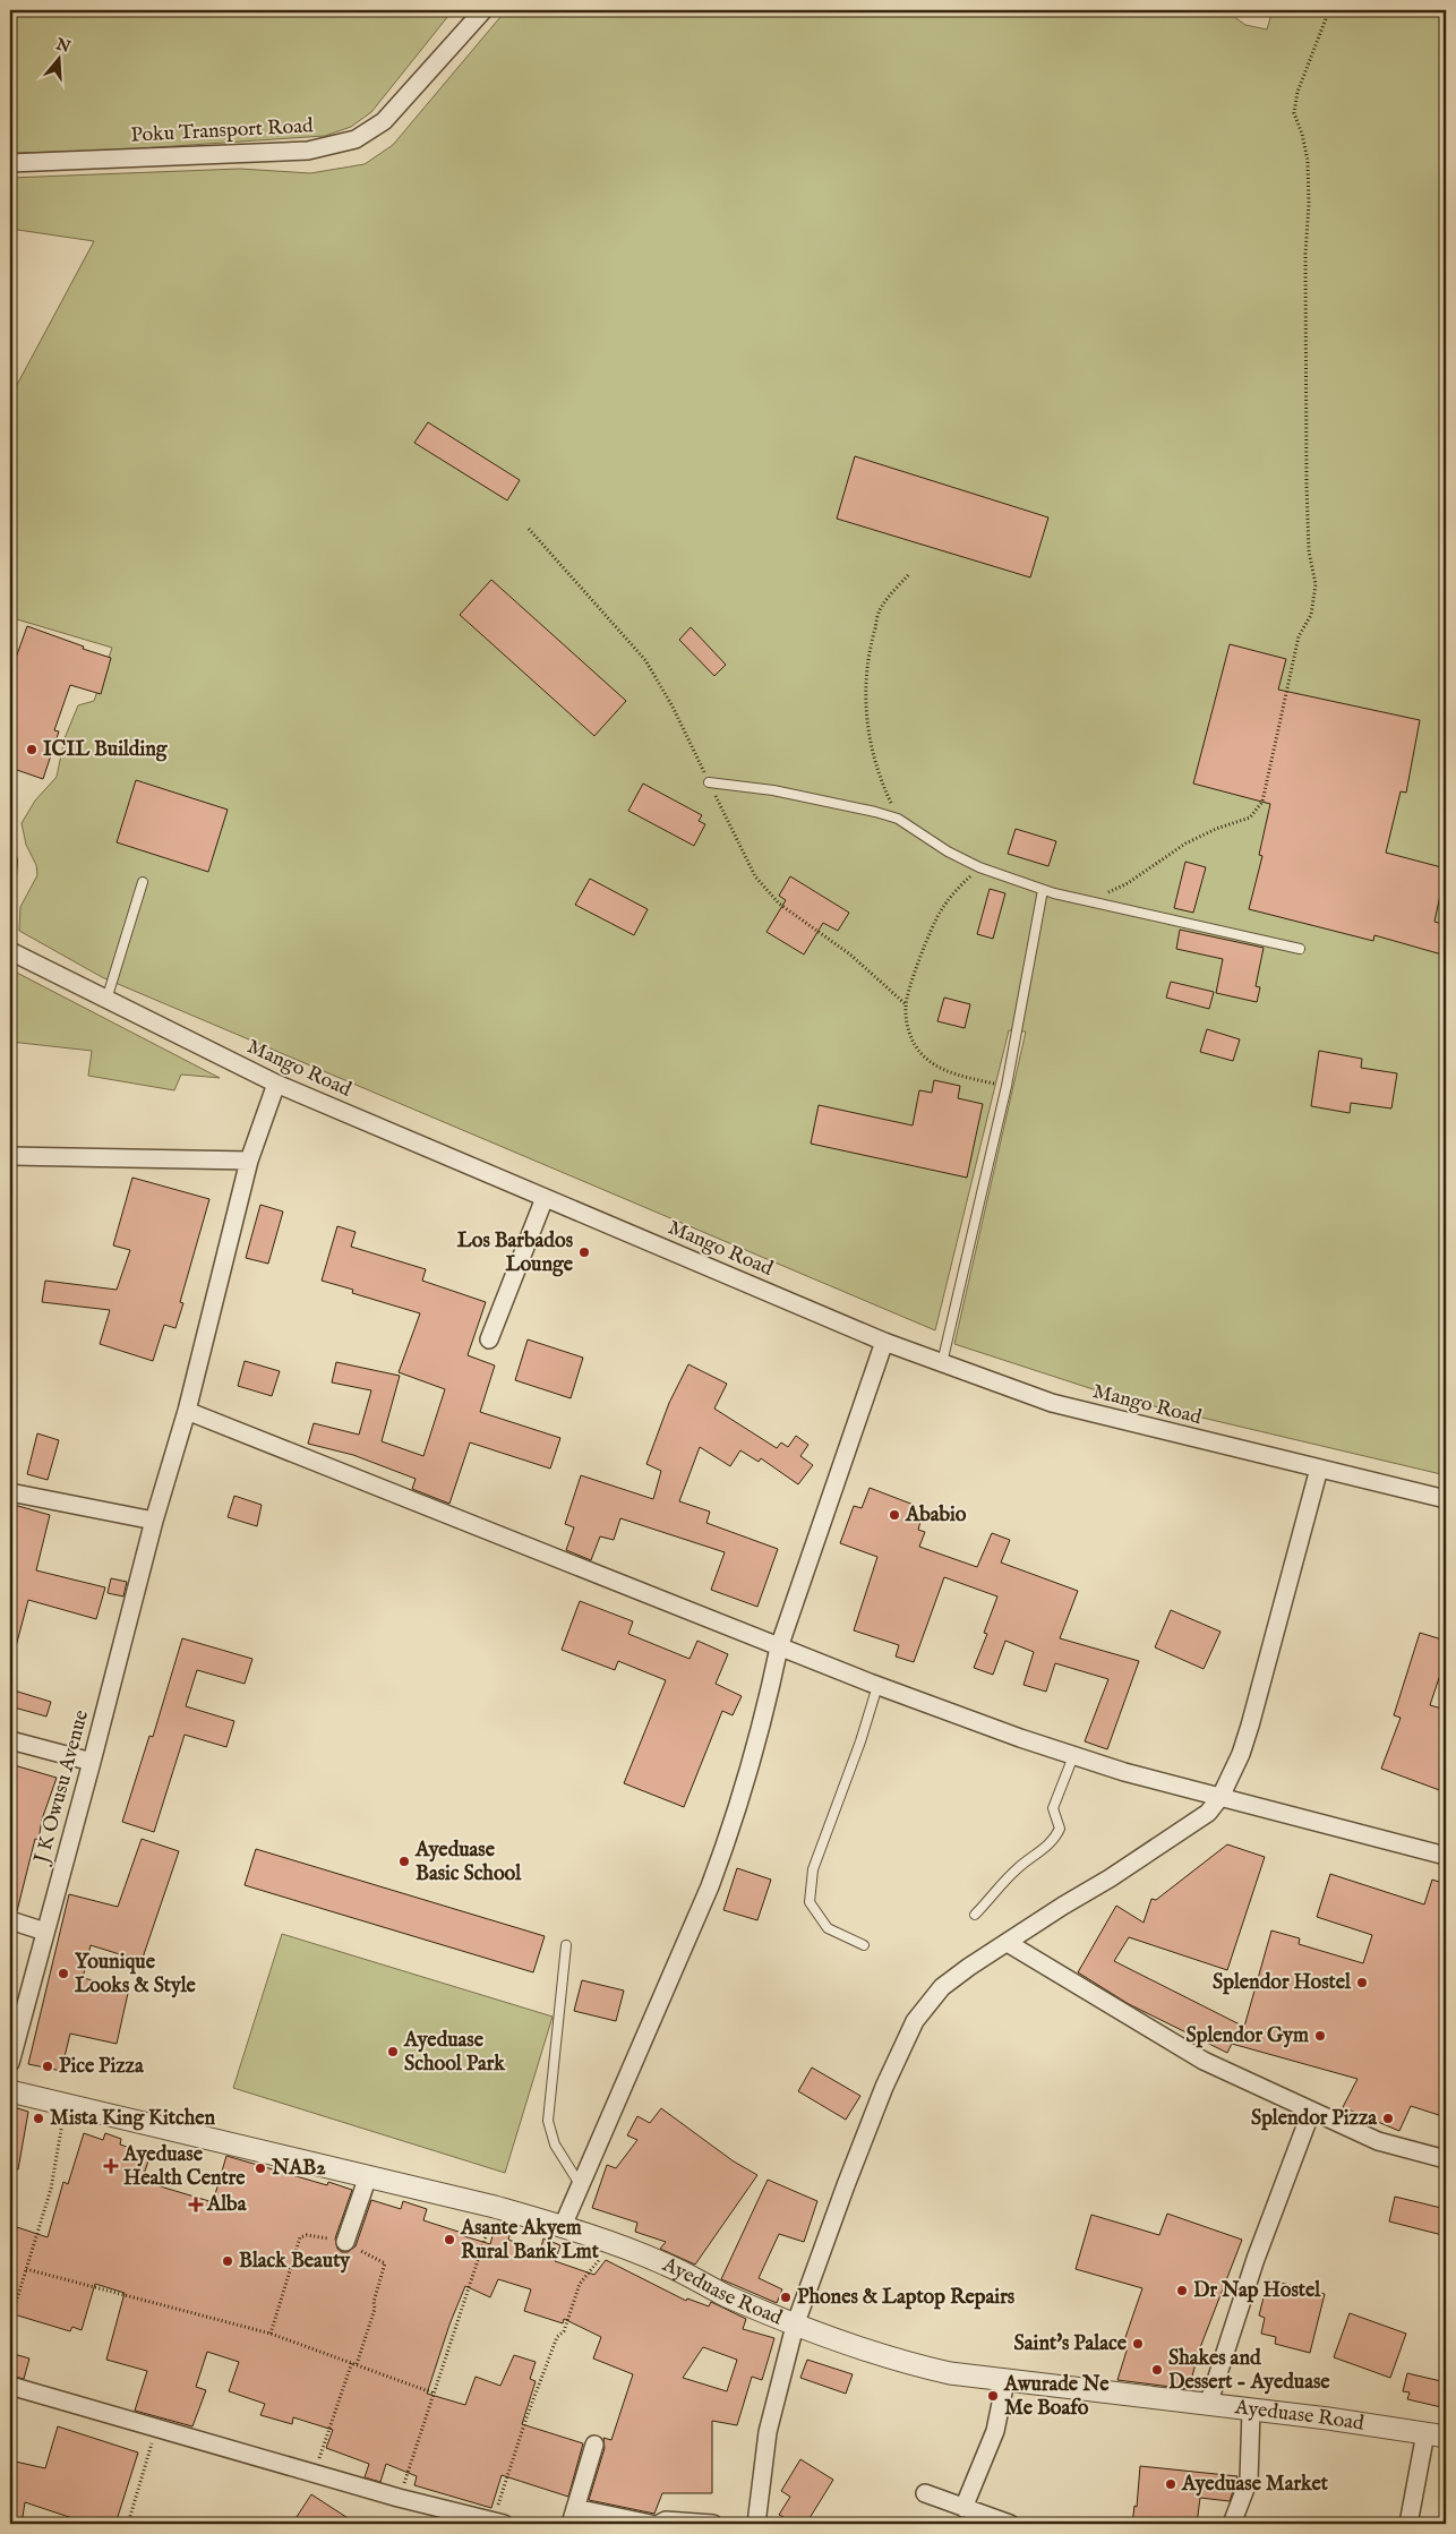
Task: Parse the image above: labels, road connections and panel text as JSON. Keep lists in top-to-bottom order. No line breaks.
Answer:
{"streets":{"street":["Poku Transport Road","Mango Road","J K Owusu Avenue","Ayeduase Road"]},"crossings":[["Mango Road","J K Owusu Avenue"]],"places":{"other":["ICIL Building","Los Barbados Lounge","Ababio","Ayeduase Basic School","Younique Looks & Style","Splendor Hostel","Splendor Gym","Ayeduase School Park","Pice Pizza","Mista King Kitchen","Splendor Pizza","NAB2","Asante Akyem Rural Bank Lmt","Black Beauty","Dr Nap Hostel","Phones & Laptop Repairs","Saint's Palace","Shakes and Dessert - Ayeduase","Awurade Ne Me Boafo","Ayeduase Market"],"health":["Ayeduase Health Centre","Alba"]},"north":"top"}
